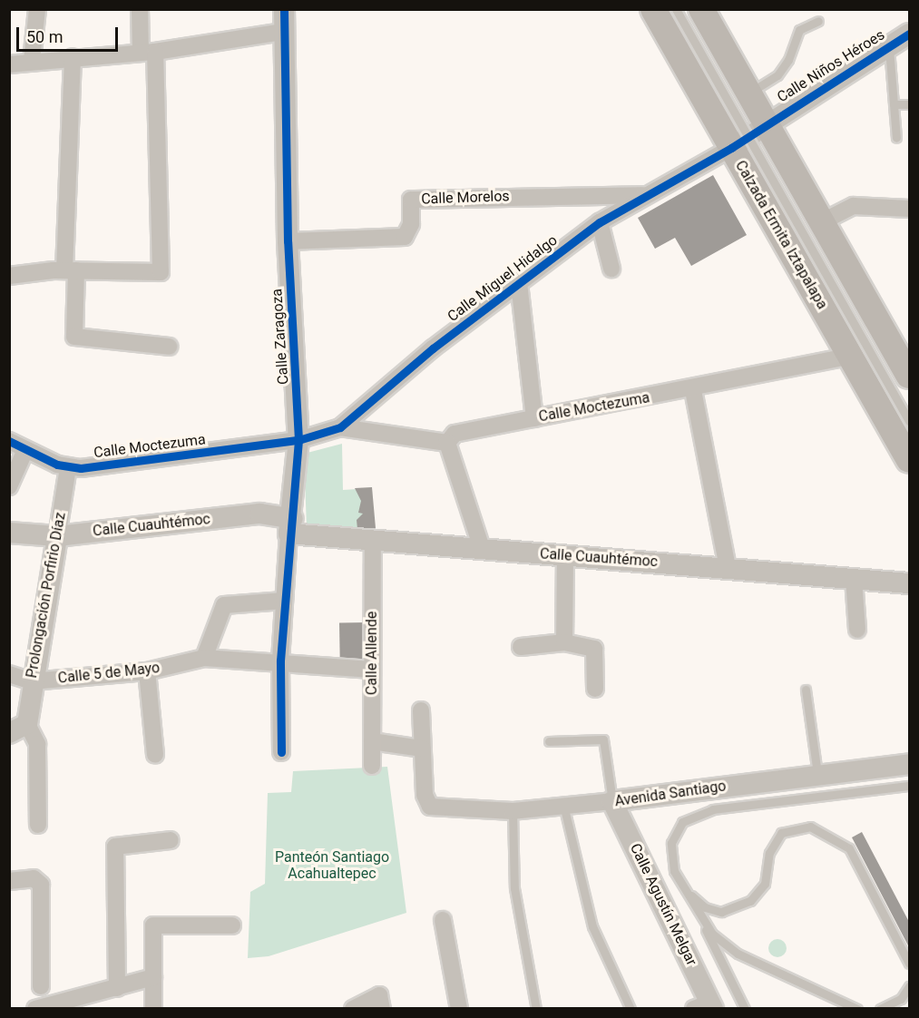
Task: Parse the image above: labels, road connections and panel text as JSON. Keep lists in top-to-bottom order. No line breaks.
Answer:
{"streets":{"main road":["Calzada Ermita Iztapalapa"],"street":["Calle Niños Héroes","Calle Morelos","Calle Miguel Hidalgo","Calle Zaragoza","Calle Moctezuma","Calle Cuauhtémoc","Prolongación Porfirio Díaz","Calle Allende","Calle 5 de Mayo","Avenida Santiago","Calle Agustín Melgar"]},"crossings":[["Calle Niños Héroes","Calzada Ermita Iztapalapa"],["Calle Niños Héroes","Calle Miguel Hidalgo"],["Calle Morelos","Calle Miguel Hidalgo"],["Calle Morelos","Calle Zaragoza"],["Calzada Ermita Iztapalapa","Calle Miguel Hidalgo"],["Calzada Ermita Iztapalapa","Calle Moctezuma"],["Calle Miguel Hidalgo","Calle Zaragoza"],["Calle Miguel Hidalgo","Calle Moctezuma"],["Calle Zaragoza","Calle Moctezuma"],["Calle Zaragoza","Calle Cuauhtémoc"],["Calle Zaragoza","Calle 5 de Mayo"],["Calle Moctezuma","Prolongación Porfirio Díaz"],["Calle Cuauhtémoc","Prolongación Porfirio Díaz"],["Calle Cuauhtémoc","Calle Allende"],["Prolongación Porfirio Díaz","Calle 5 de Mayo"],["Calle Allende","Calle 5 de Mayo"],["Avenida Santiago","Calle Agustín Melgar"]],"parks":["Panteón Santiago Acahualtepec"],"scale_bar":"50 m"}
